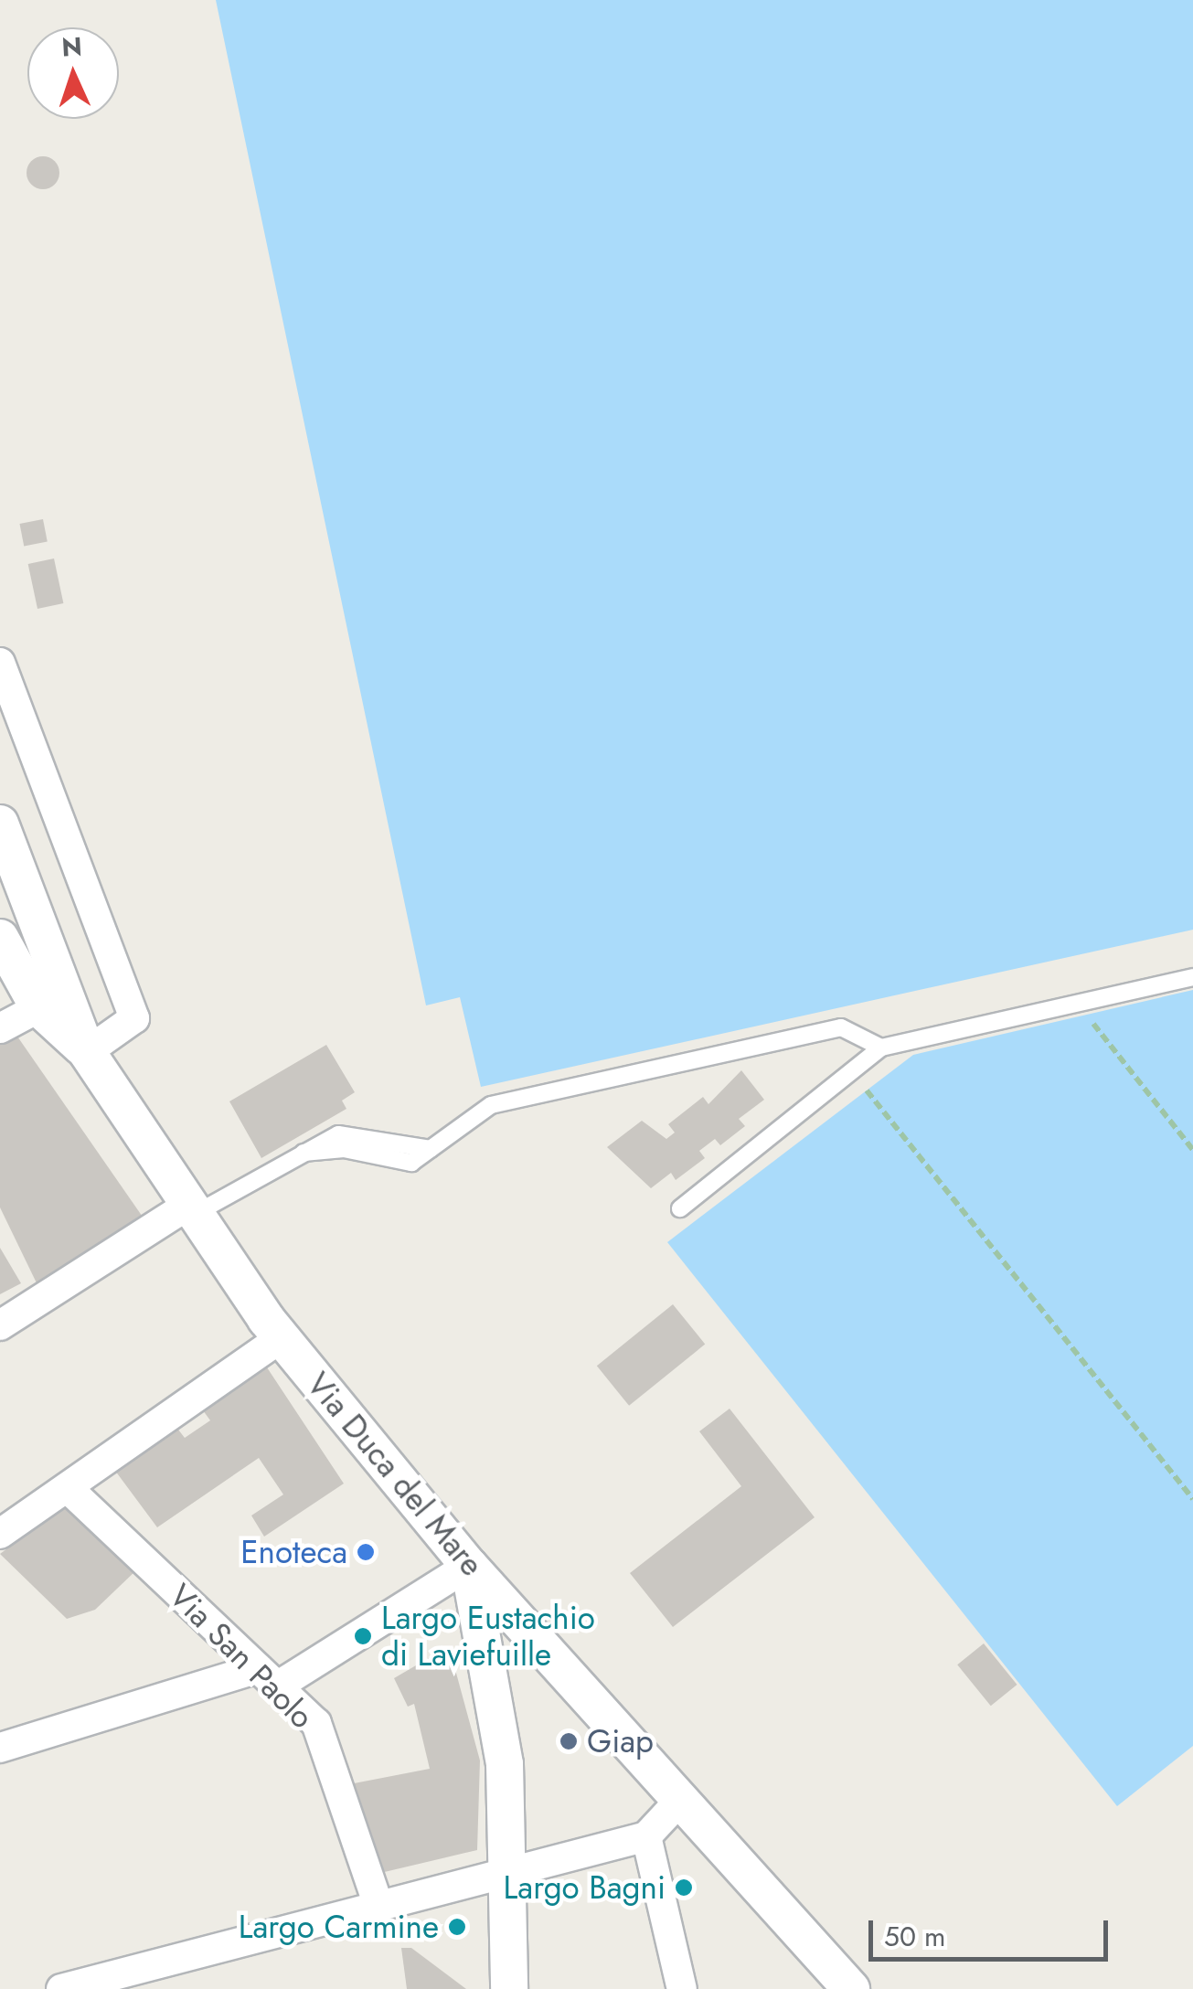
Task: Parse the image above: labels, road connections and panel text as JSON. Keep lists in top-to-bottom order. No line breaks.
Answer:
{"streets":{"street":["Via Duca del Mare","Via San Paolo"]},"places":["Enoteca","Largo Eustachio di Laviefuille","Giap","Largo Bagni","Largo Carmine"],"scale_bar":"50 m","north":"top"}
